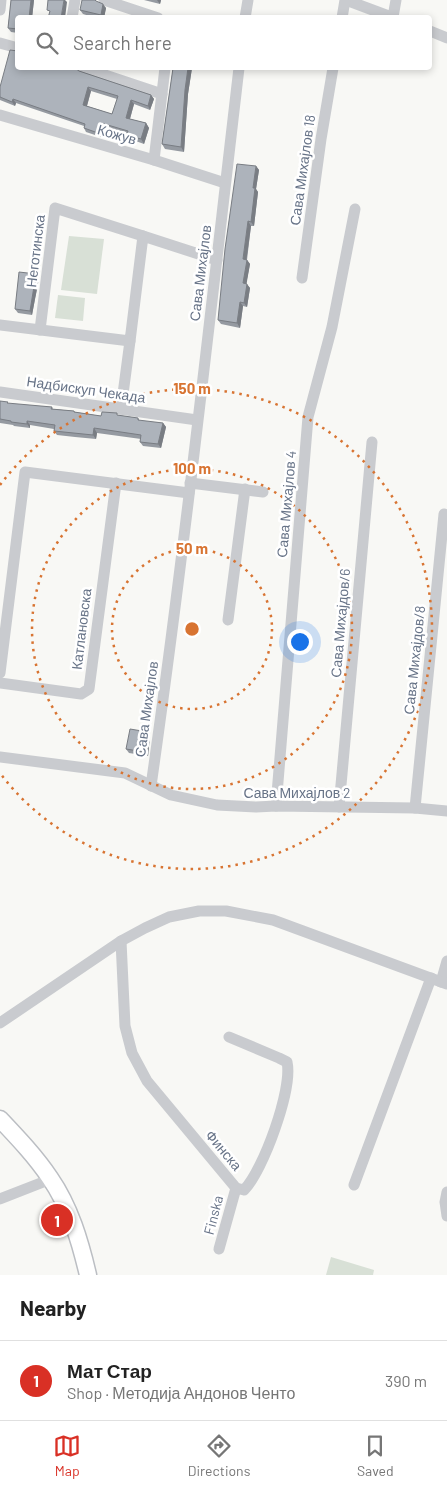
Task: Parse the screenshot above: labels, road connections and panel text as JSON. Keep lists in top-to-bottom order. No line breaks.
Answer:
{"streets":{"street":["Кожув","Сава Михајлов 18","Неготинска","Сава Михајлов","Надбискуп Чекада","Сава Михајлов 4","Сава Михајдов/6","Катлановска","Сава Михајдов/8","Сава Михајлов 2","Финска","Finska"]},"crossings":[["Кожув","Сава Михајлов"],["Неготинска","Сава Михајлов"],["Сава Михајлов","Надбискуп Чекада"],["Сава Михајлов","Сава Михајлов 2"],["Сава Михајлов 4","Сава Михајлов 2"],["Сава Михајдов/6","Сава Михајлов 2"],["Сава Михајдов/8","Сава Михајлов 2"],["Финска","Finska"]],"page":{"search":"Search here","pins":"1","heading":"Nearby","list":[{"mark":"1","name":"Мат Стар","note":"Shop · Методија Андонов Ченто","value":"390 m"}],"nav":["Map","Directions","Saved"]},"rings":["150 m","100 m","50 m"]}
